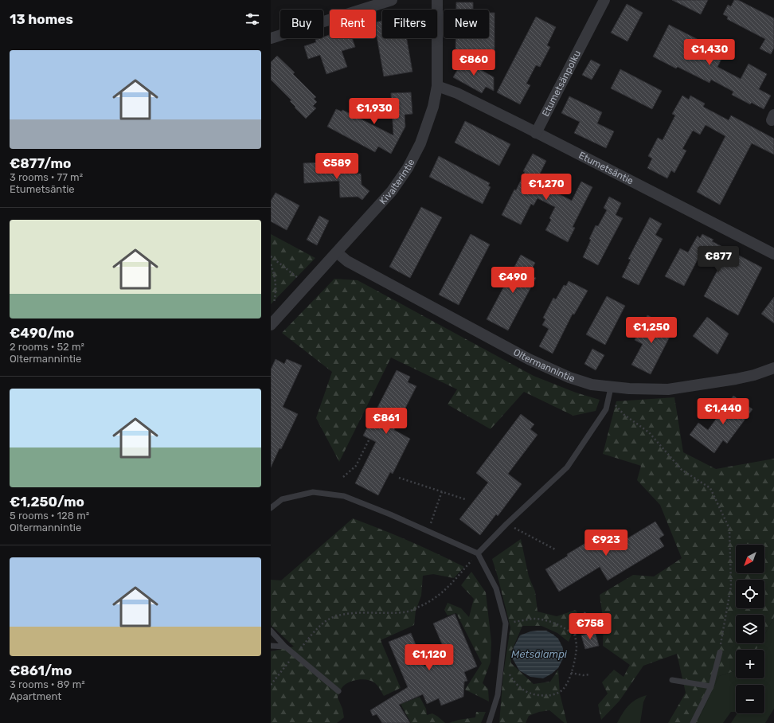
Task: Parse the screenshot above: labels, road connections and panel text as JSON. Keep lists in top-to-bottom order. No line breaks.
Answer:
{"streets":{"street":["Etumetsänpolku","Etumetsäntie","Kivalterintie","Oltermannintie"]},"crossings":[["Etumetsänpolku","Etumetsäntie"],["Etumetsäntie","Kivalterintie"],["Kivalterintie","Oltermannintie"]],"water":["Metsälampi"],"north":"bottom left","page":{"heading":"13 homes","chip":["Buy","Rent","Filters","New"],"list":[{"name":"€877/mo","note":"3 rooms · 77 m² · Etumetsäntie"},{"name":"€490/mo","note":"2 rooms · 52 m² · Oltermannintie"},{"name":"€1,250/mo","note":"5 rooms · 128 m² · Oltermannintie"},{"name":"€861/mo","note":"3 rooms · 89 m² · Apartment"}],"price":["€1,430","€860","€1,930","€589","€1,270","€877","€490","€1,250","€1,440","€861","€923","€758","€1,120"],"map_buttons":["+","−"]}}
